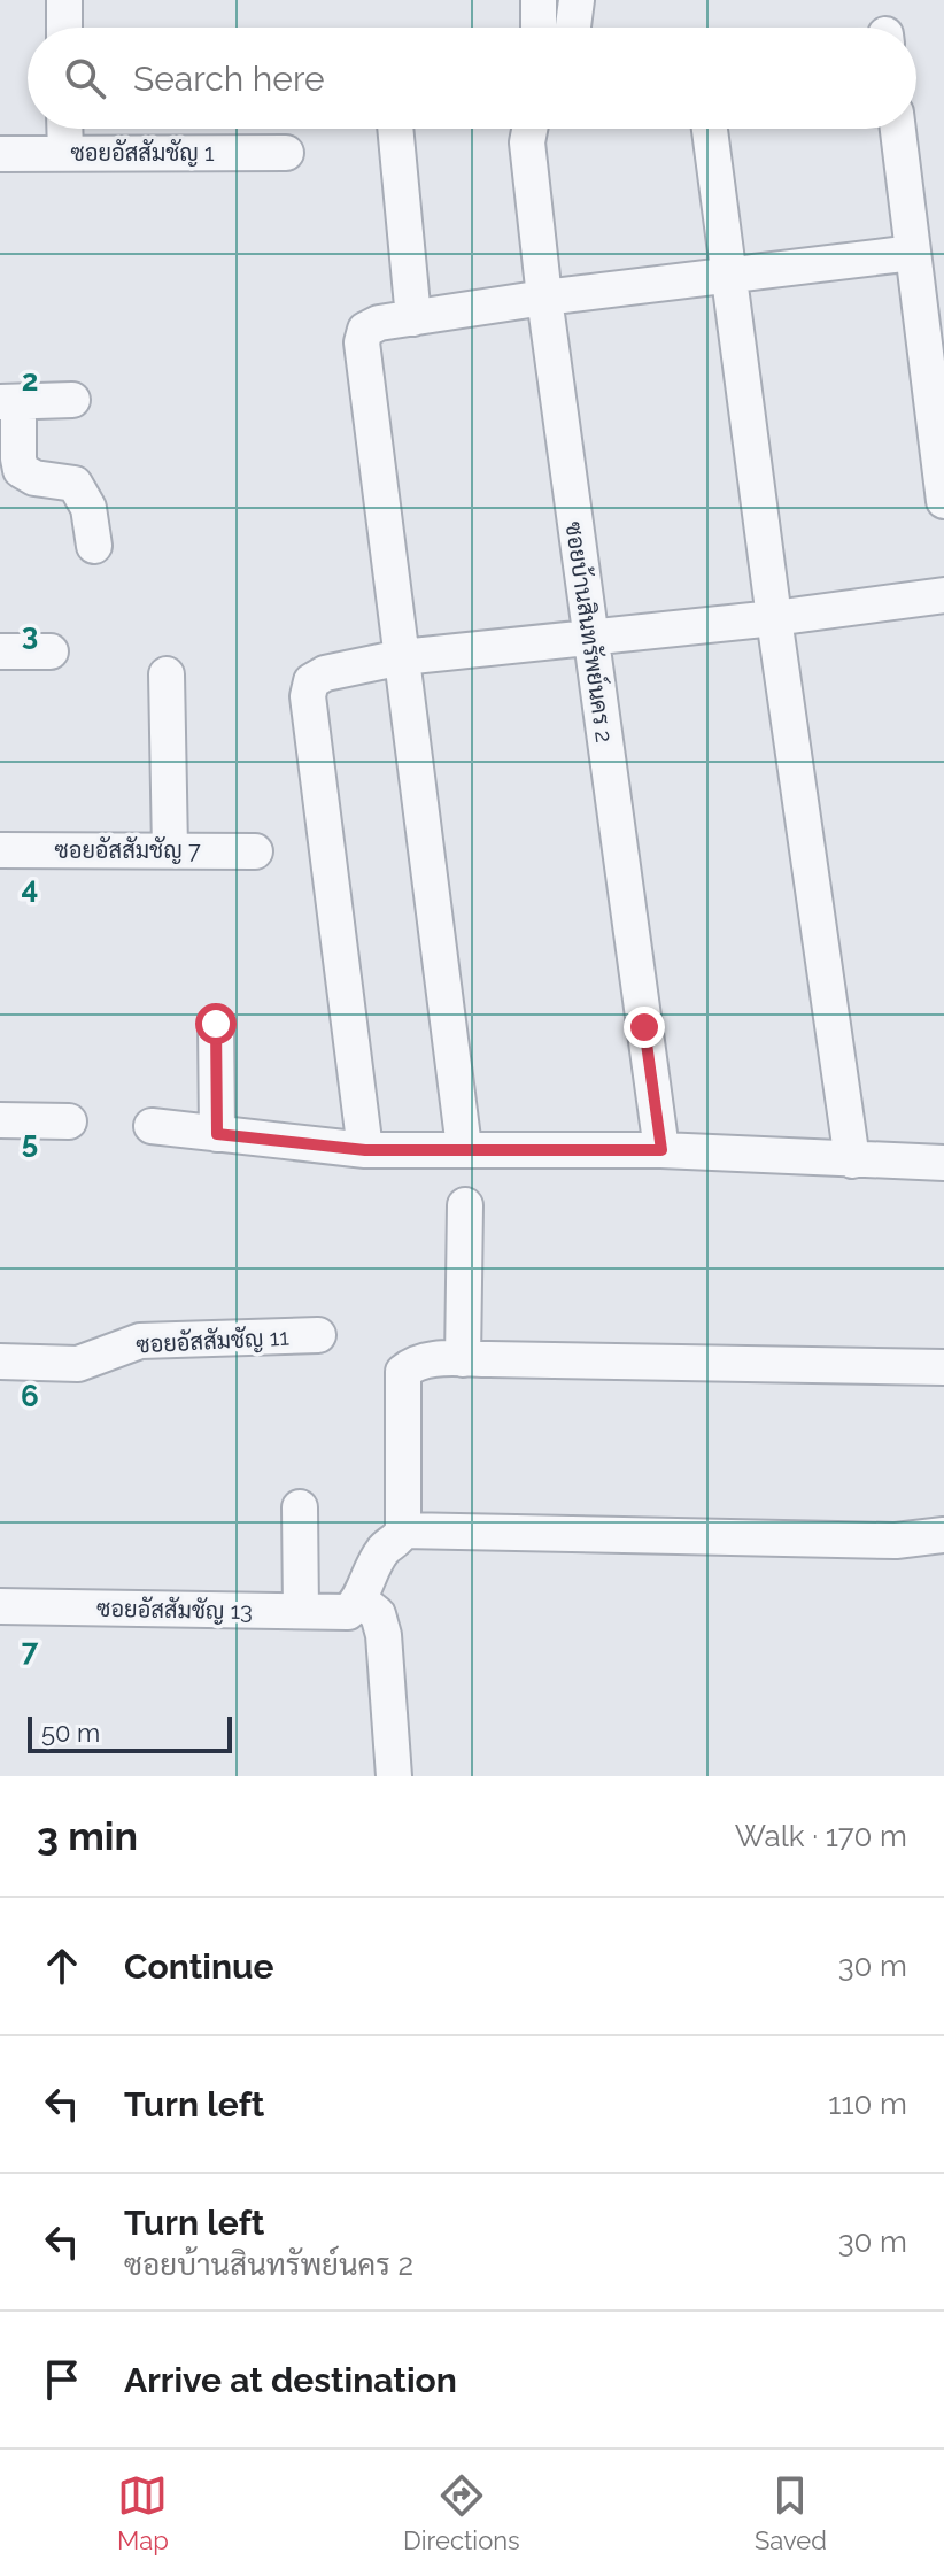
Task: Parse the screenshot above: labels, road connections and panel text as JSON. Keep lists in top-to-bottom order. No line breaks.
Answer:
{"streets":{"street":["ซอยอัสสัมชัญ 1","ซอยบ้านสินทรัพย์นคร 2","ซอยอัสสัมชัญ 7","ซอยอัสสัมชัญ 11","ซอยอัสสัมชัญ 13"]},"scale_bar":"50 m","page":{"search":"Search here","scale":"50 m","heading":["3 min","Walk · 170 m"],"list":[["Continue","30 m"],["Turn left","110 m"],["Turn left","ซอยบ้านสินทรัพย์นคร 2","30 m"],"Arrive at destination"],"nav":["Map","Directions","Saved"]},"grid":{"rows":["2","3","4","5","6","7"]}}
